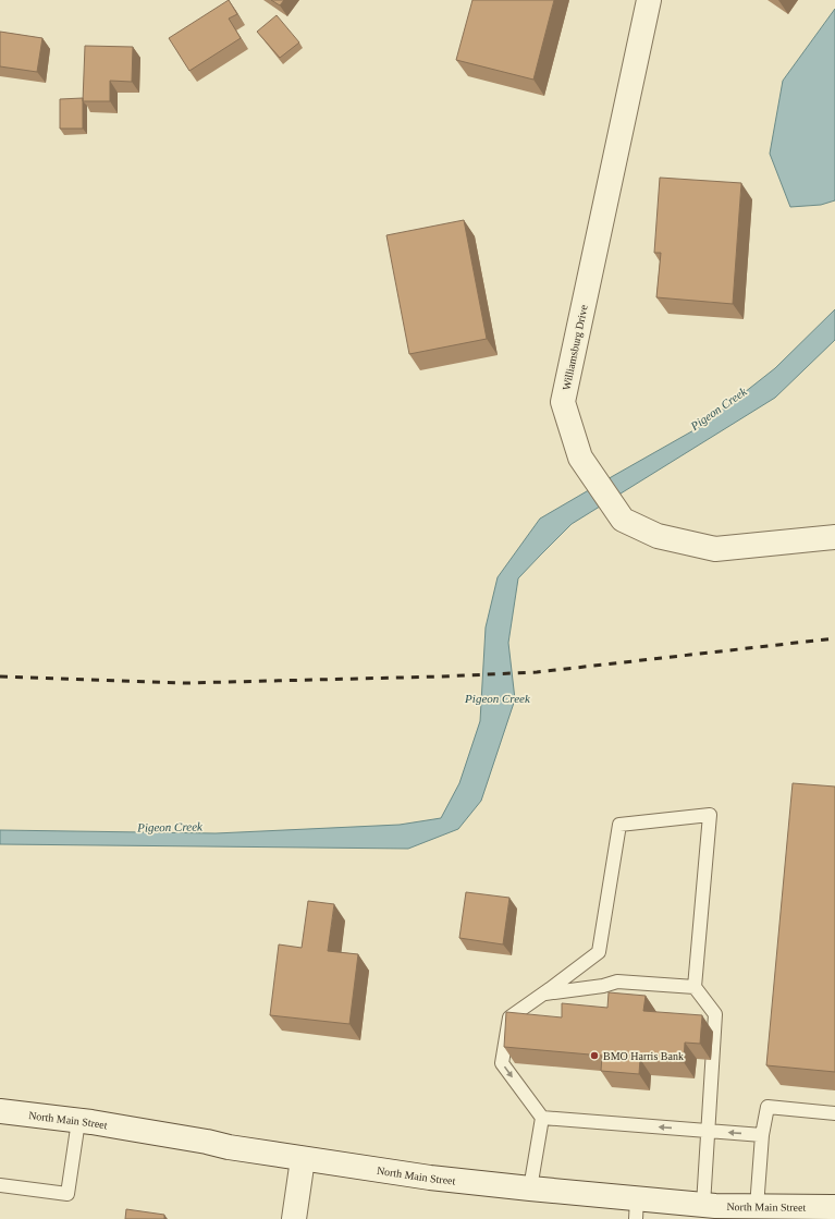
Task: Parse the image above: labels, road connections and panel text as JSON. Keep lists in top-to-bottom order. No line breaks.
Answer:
{"streets":{"main road":["Williamsburg Drive","North Main Street"]},"water":["Pigeon Creek"],"places":["BMO Harris Bank"]}
